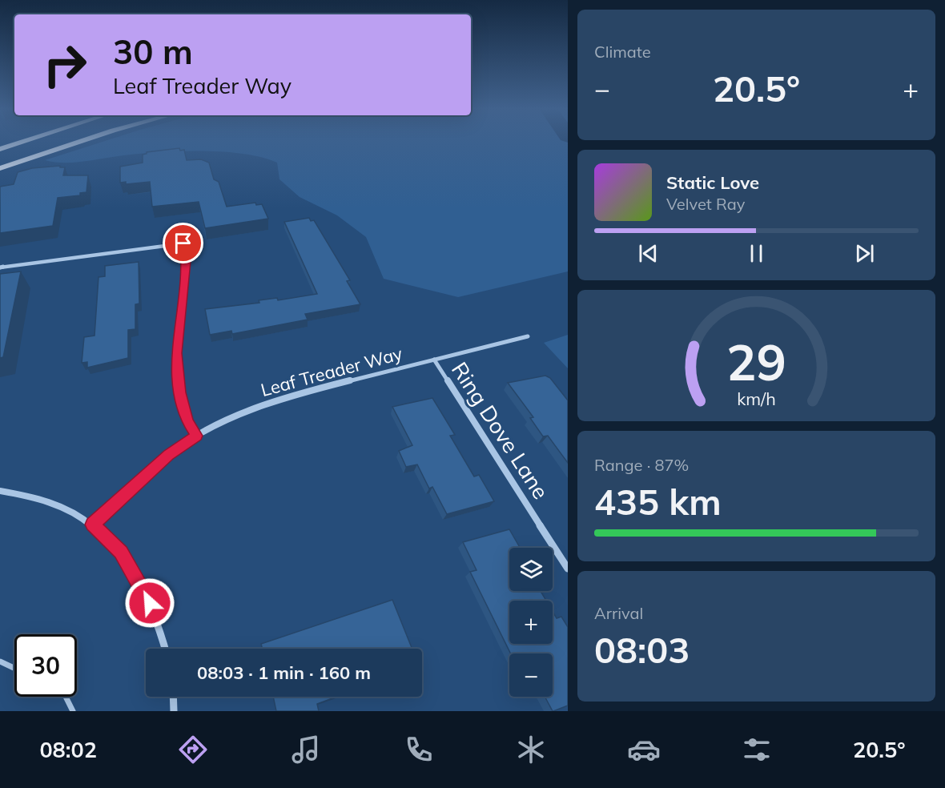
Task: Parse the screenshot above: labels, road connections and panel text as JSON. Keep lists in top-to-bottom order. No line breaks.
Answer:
{"streets":{"street":["Leaf Treader Way","Ring Dove Lane"]},"crossings":[["Leaf Treader Way","Ring Dove Lane"]],"page":{"tile":["Climate",["Range · 87%","435 km"],["Arrival","08:03"]],"turn":["30 m","Leaf Treader Way"],"heat":["−","20.5°","+"],"song":["Static Love","Velvet Ray"],"map_buttons":["+","−"],"limit":"30","trip":"08:03 · 1 min · 160 m","tabs":["08:02","20.5°"],"gauge":["29","km/h"]}}
